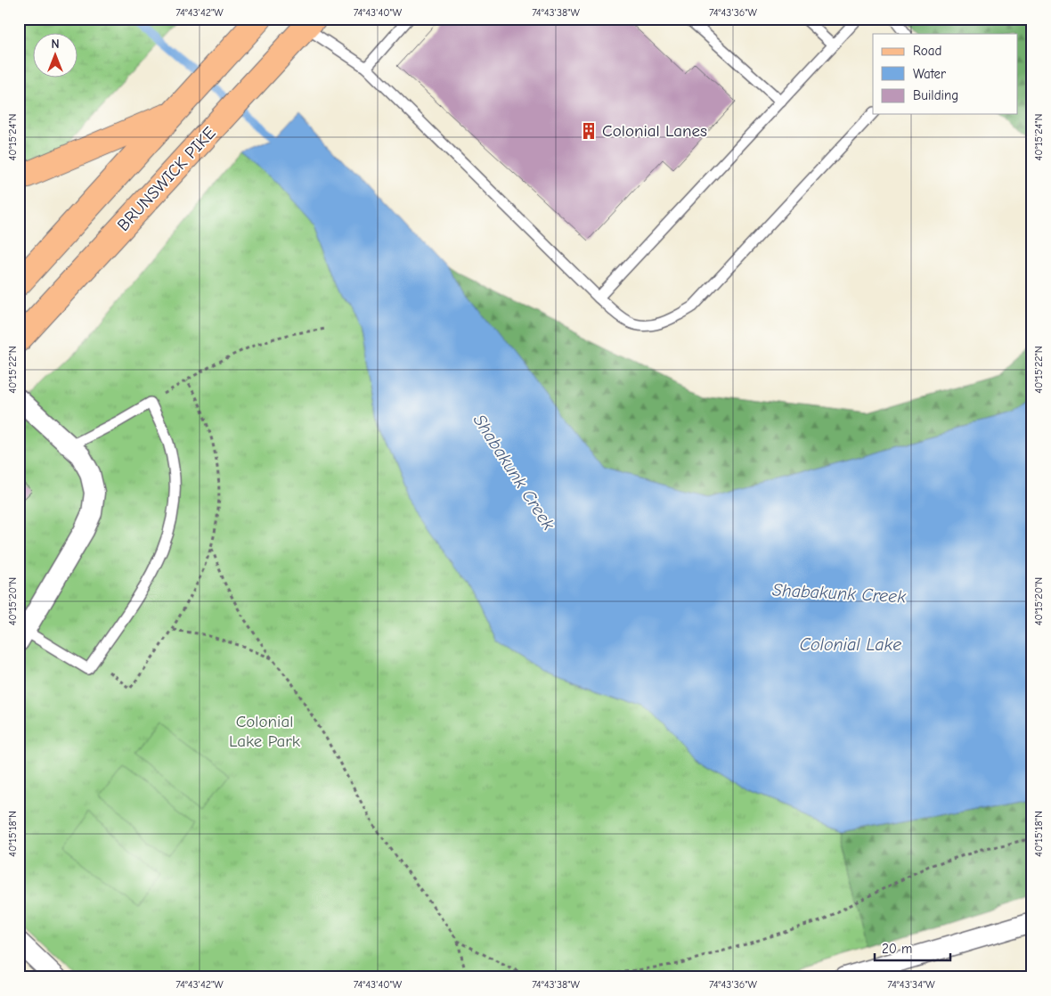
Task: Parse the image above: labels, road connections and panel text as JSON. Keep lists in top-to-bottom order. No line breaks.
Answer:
{"streets":{"main road":["BRUNSWICK PIKE"]},"water":["Shabakunk Creek","Colonial Lake"],"parks":["Colonial Lake Park"],"places":{"building":["Colonial Lanes"]},"legend":["Road","Water","Building"],"scale_bar":"20 m","north":"top","coordinates":["74°43'42\"W","74°43'40\"W","74°43'38\"W","74°43'36\"W","40°15'24\"N","40°15'22\"N","40°15'20\"N","40°15'18\"N","74°43'34\"W"]}
